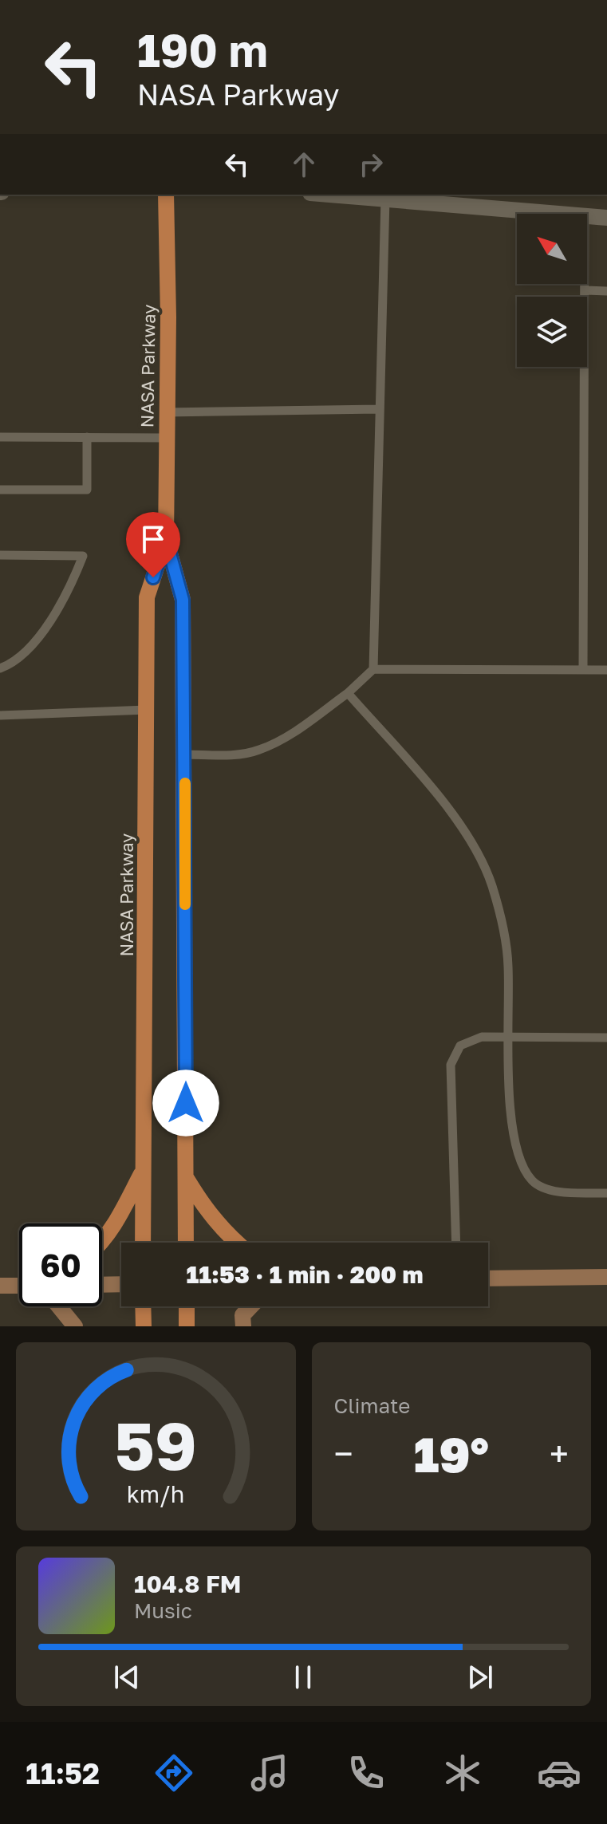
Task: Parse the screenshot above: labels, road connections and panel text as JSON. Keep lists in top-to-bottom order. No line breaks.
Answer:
{"streets":{"main road":["NASA Parkway"]},"north":"top left","page":{"turn":["190 m","NASA Parkway"],"limit":"60","trip":"11:53 · 1 min · 200 m","tile":"Climate","heat":["−","19°","+"],"song":["104.8 FM","Music"],"tabs":"11:52","gauge":["59","km/h"]}}
